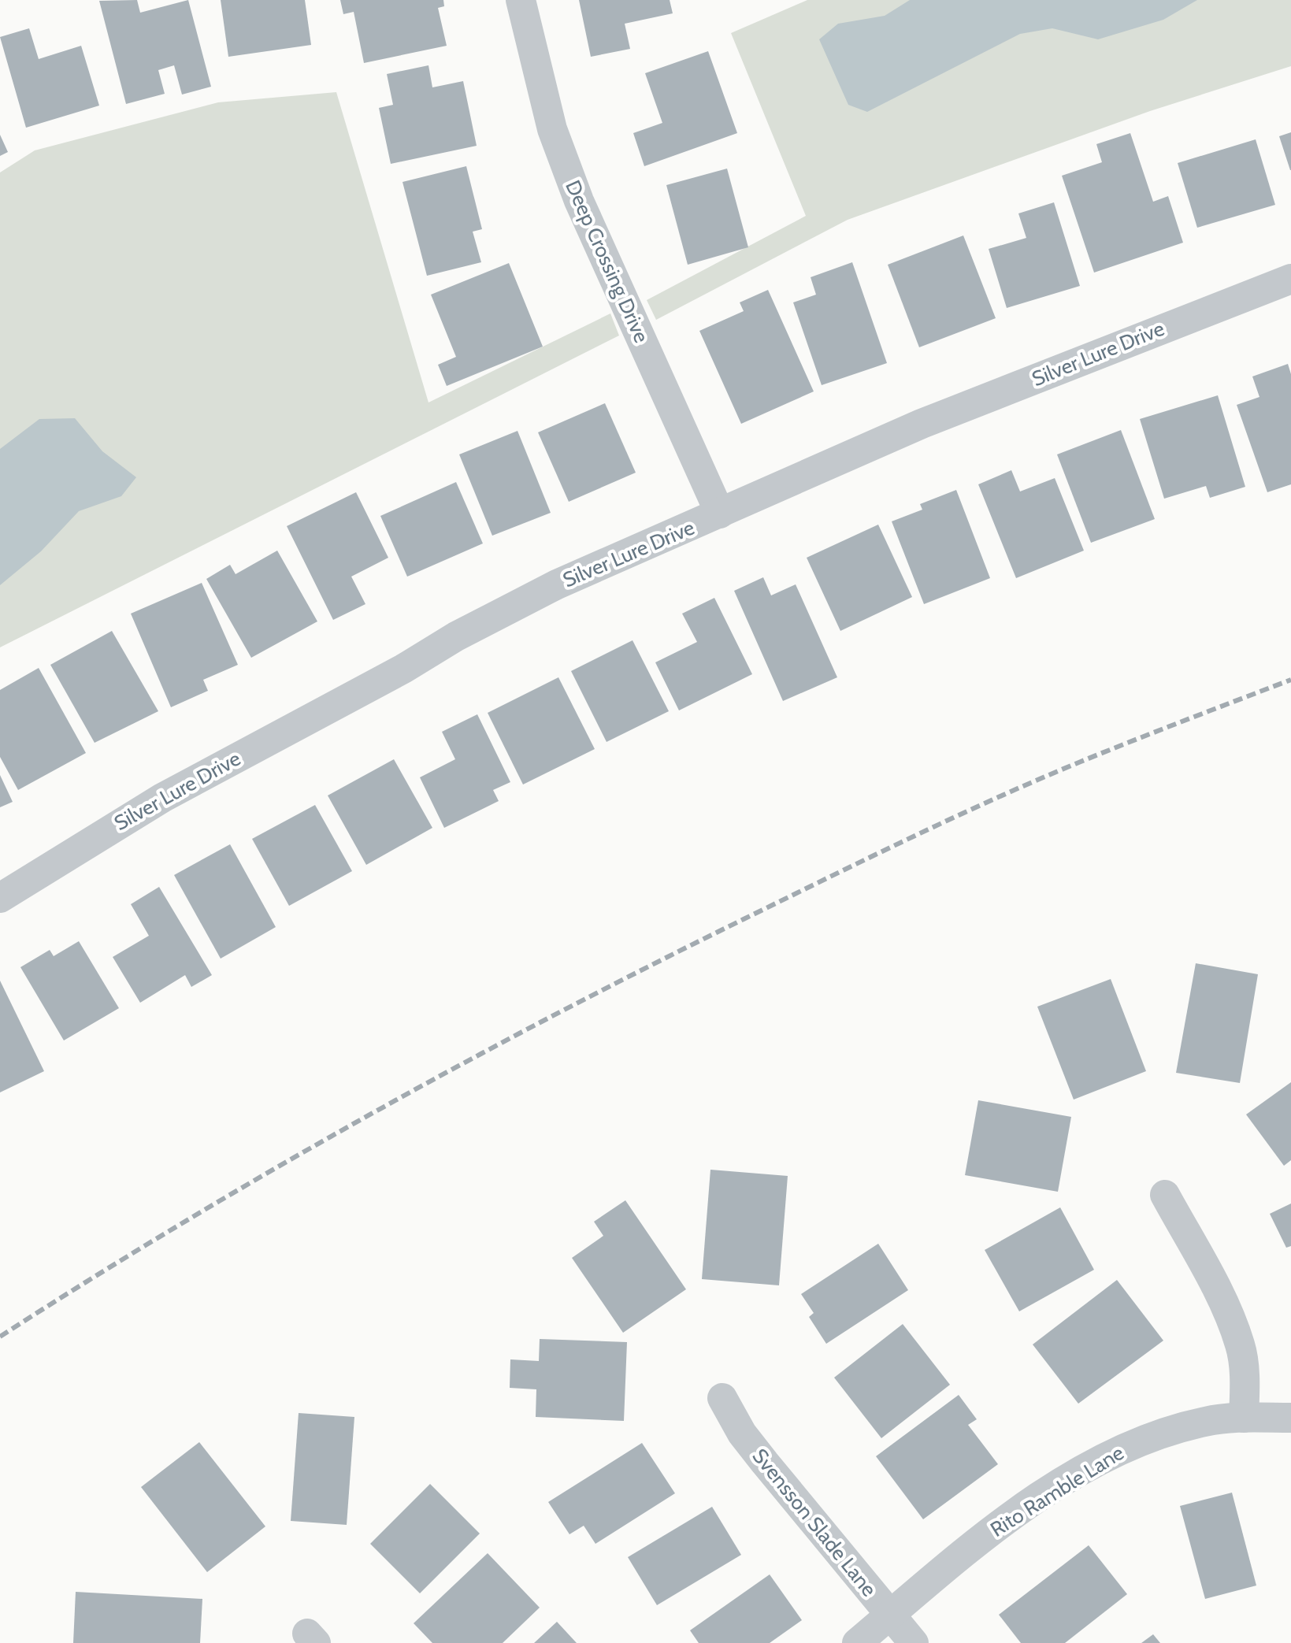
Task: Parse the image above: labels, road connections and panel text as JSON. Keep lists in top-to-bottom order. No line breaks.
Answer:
{"streets":{"street":["Deep Crossing Drive","Silver Lure Drive","Rito Ramble Lane","Svensson Slade Lane"]},"crossings":[["Deep Crossing Drive","Silver Lure Drive"],["Rito Ramble Lane","Svensson Slade Lane"]]}
